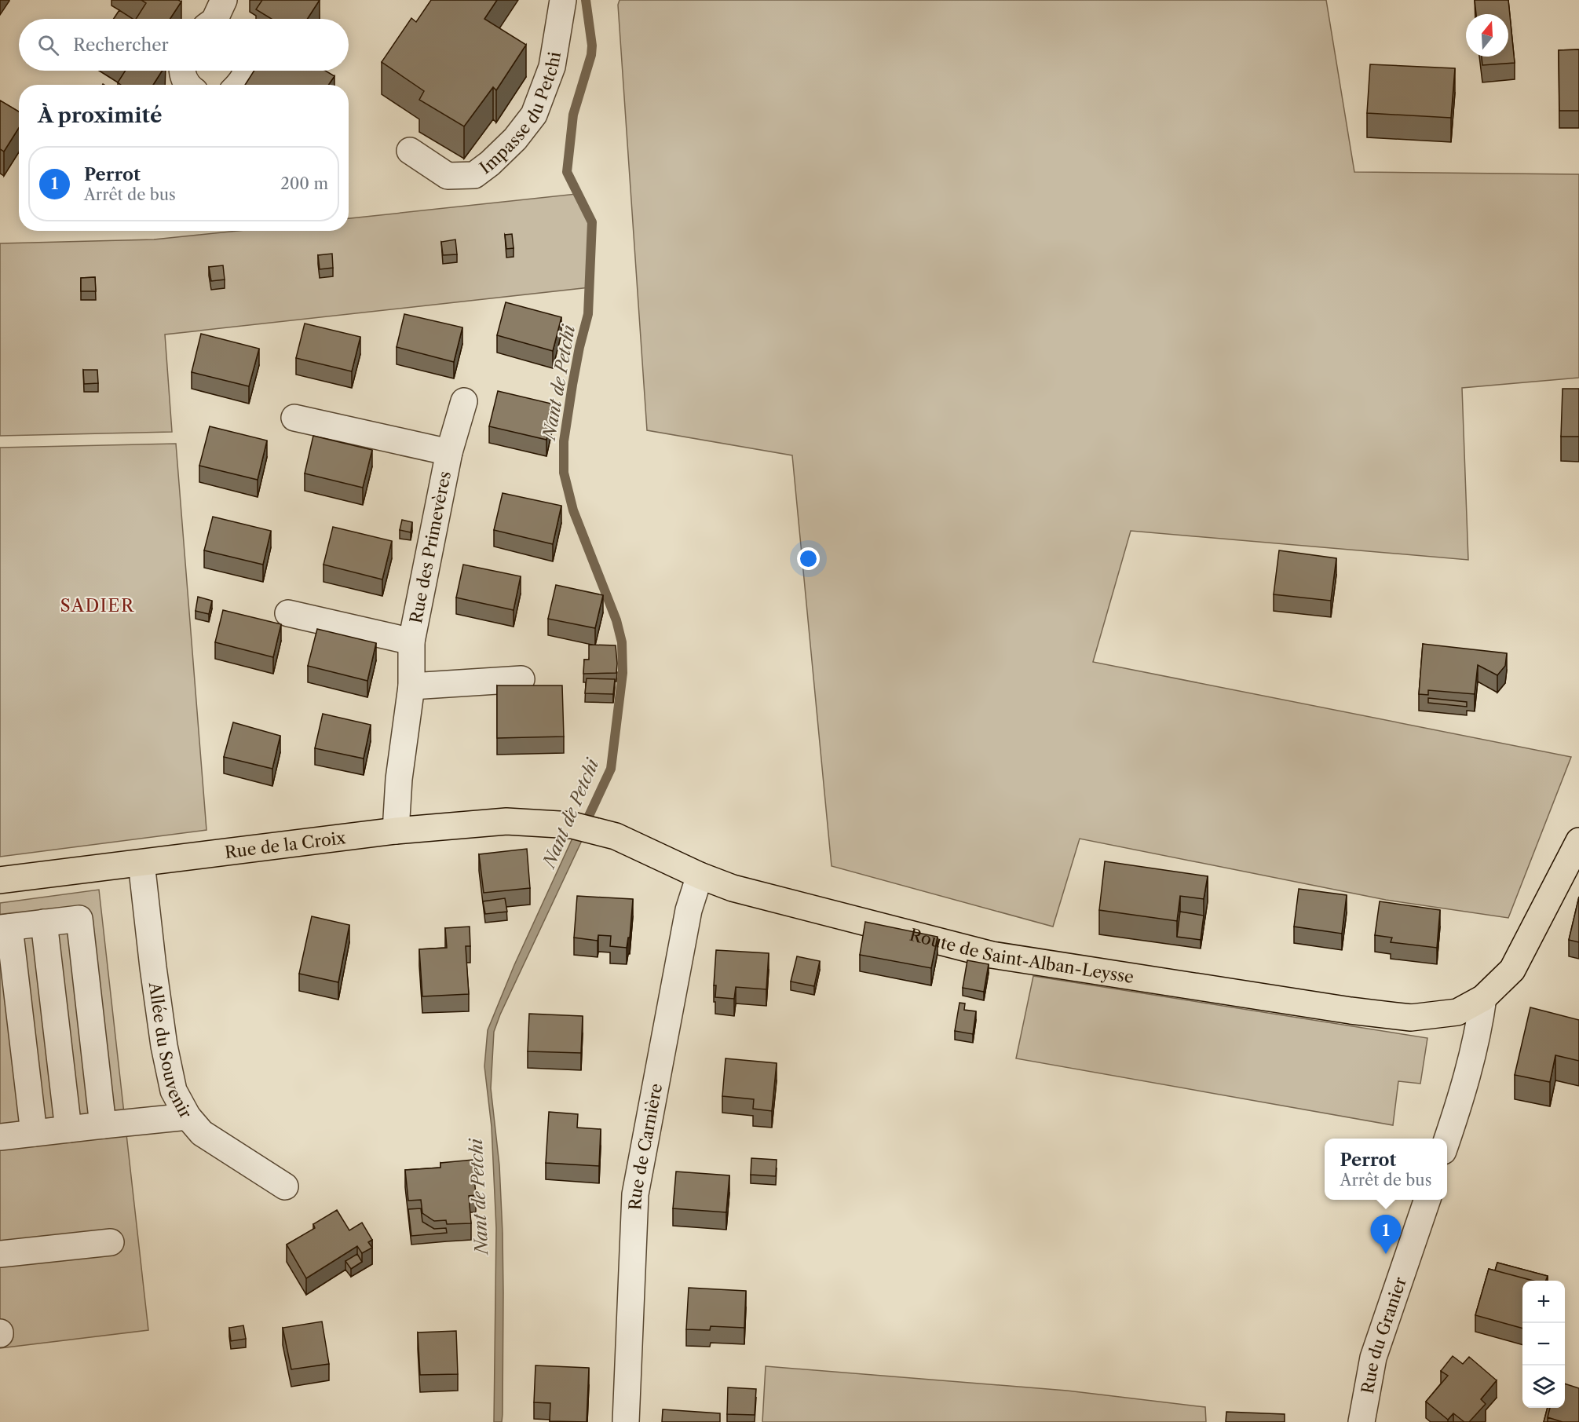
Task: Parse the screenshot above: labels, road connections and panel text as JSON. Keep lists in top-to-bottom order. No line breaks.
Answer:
{"streets":{"main road":["Rue de la Croix","Route de Saint-Alban-Leysse"],"street":["Impasse du Petchi","Rue des Primevères","Allée du Souvenir","Rue de Carnière","Rue du Granier"]},"crossings":[["Rue des Primevères","Rue de la Croix"],["Rue de la Croix","Route de Saint-Alban-Leysse"],["Rue de la Croix","Allée du Souvenir"],["Route de Saint-Alban-Leysse","Rue de Carnière"]],"districts":["SADIER"],"water":["Nant de Petchi"],"north":"top","page":{"search":"Rechercher","heading":"À proximité","list":[{"mark":"1","name":"Perrot","note":"Arrêt de bus","value":"200 m"}],"popup":["Perrot","Arrêt de bus"],"pins":"1","map_buttons":["+","−"]}}
